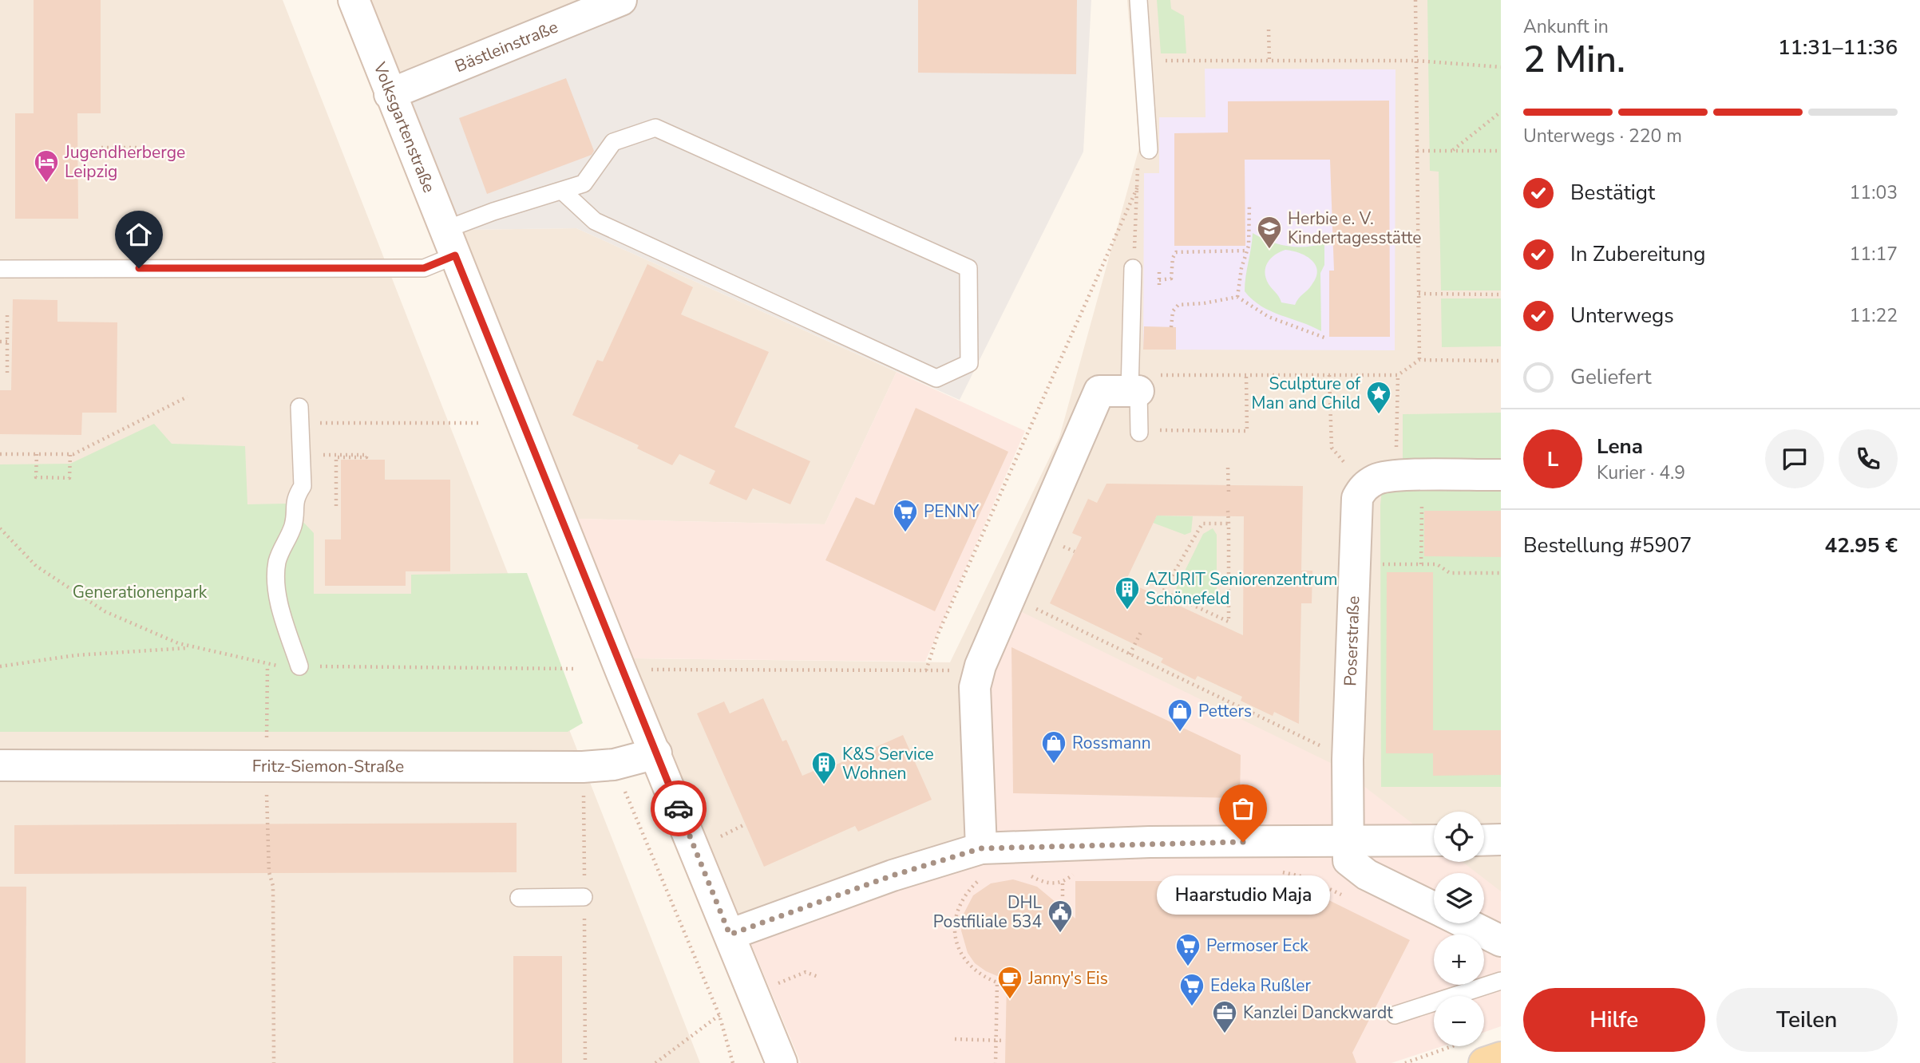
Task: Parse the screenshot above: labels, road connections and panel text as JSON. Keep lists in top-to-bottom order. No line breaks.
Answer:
{"streets":{"street":["Bästleinstraße","Volksgartenstraße","Poserstraße","Fritz-Siemon-Straße"]},"crossings":[["Bästleinstraße","Volksgartenstraße"],["Volksgartenstraße","Fritz-Siemon-Straße"]],"parks":["Generationenpark"],"places":{"hotel":["Jugendherberge Leipzig"],"school or university":["Herbie e. V. Kindertagesstätte"],"place":["Sculpture of Man and Child"],"supermarket":["PENNY","Permoser Eck","Edeka Rußler"],"building":["AZURIT Seniorenzentrum Schönefeld","K&S Service Wohnen"],"shop":["Petters","Rossmann"],"other":["Haarstudio Maja"],"public building":["DHL Postfiliale 534"],"cafe":["Janny's Eis"],"office":["Kanzlei Danckwardt"]},"page":{"heading":["2 Min.","Ankunft in","11:31–11:36"],"panel":["Lena","Kurier · 4.9","Bestellung #5907","42.95 €"],"bar":"Unterwegs · 220 m","list":[["Bestätigt","11:03"],["In Zubereitung","11:17"],["Unterwegs","11:22"],"Geliefert"],"round":"L","map_buttons":["+","−"],"bubble":"Haarstudio Maja","buttons":["Hilfe","Teilen"]}}
